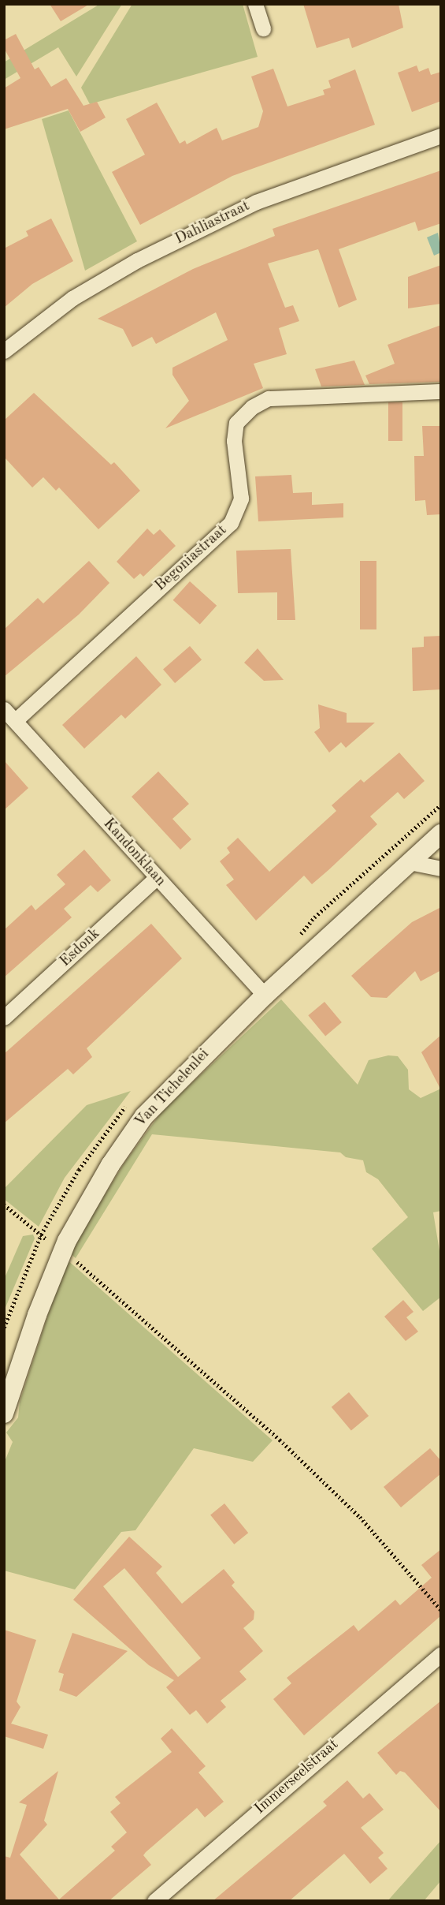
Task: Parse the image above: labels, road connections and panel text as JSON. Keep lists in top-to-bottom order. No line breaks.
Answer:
{"streets":{"street":["Dahliastraat","Begoniastraat","Kandonklaan","Esdonk","Van Tichelenlei","Immerseelstraat"]},"crossings":[["Begoniastraat","Kandonklaan"],["Kandonklaan","Esdonk"],["Kandonklaan","Van Tichelenlei"]]}
